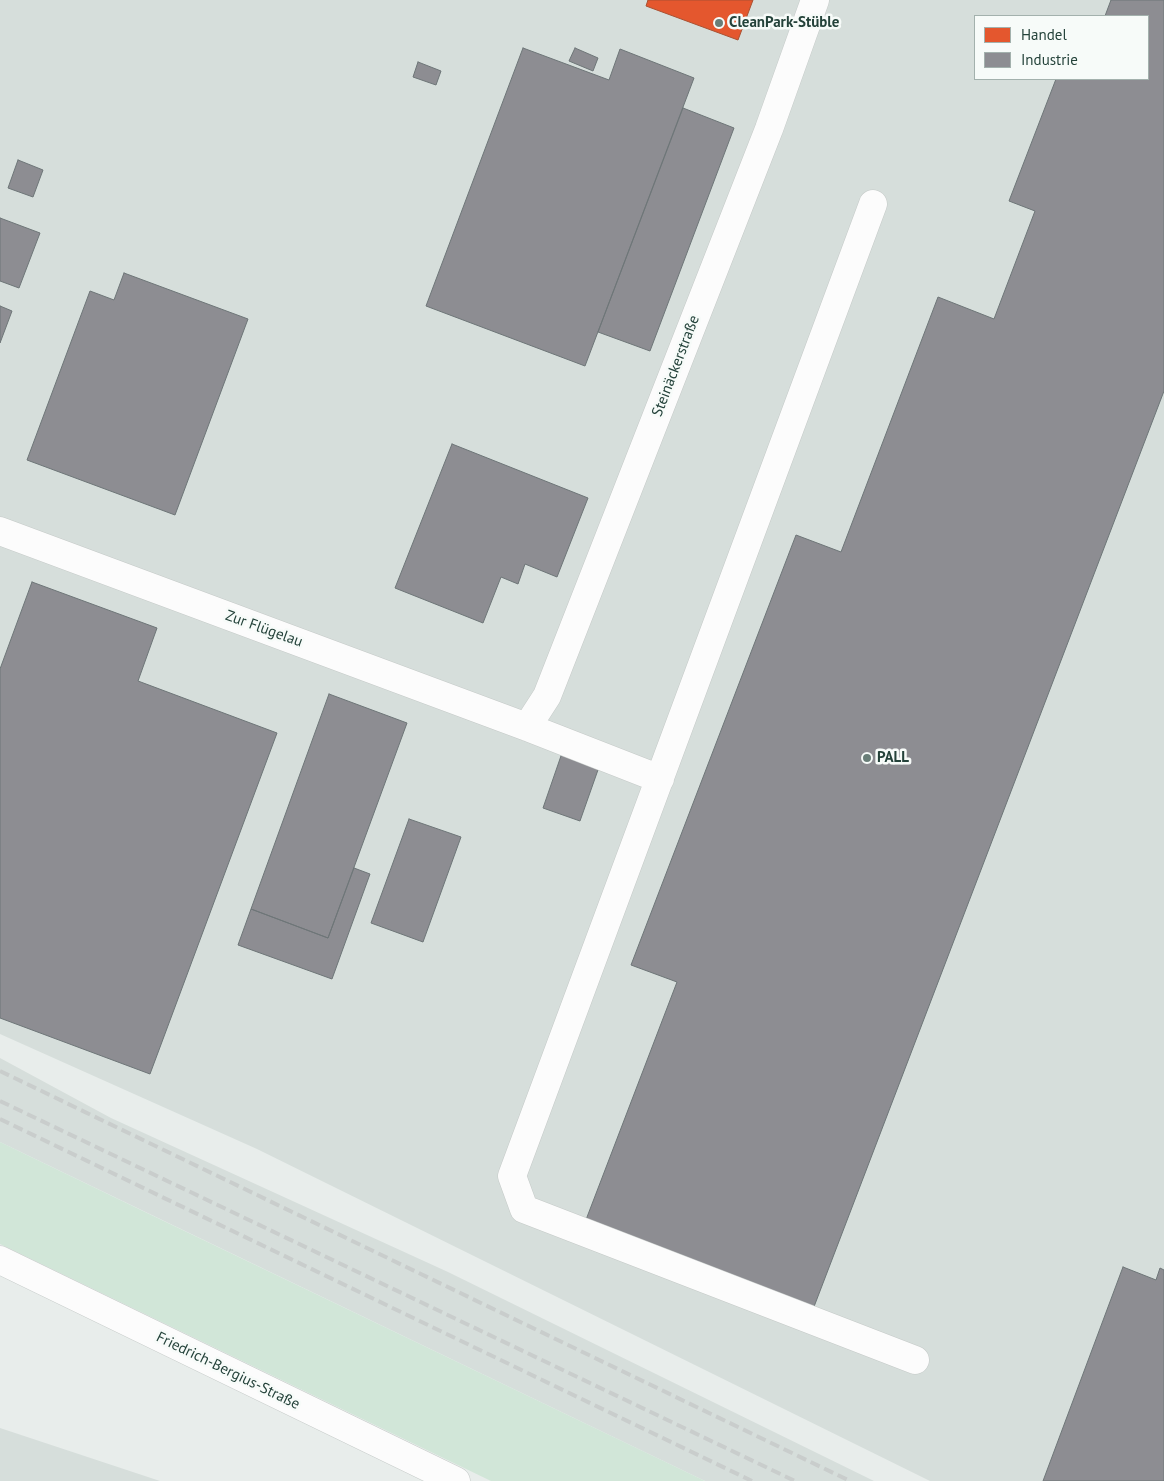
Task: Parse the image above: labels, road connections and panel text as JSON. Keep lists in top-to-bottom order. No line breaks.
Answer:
{"streets":{"street":["Steinäckerstraße","Zur Flügelau","Friedrich-Bergius-Straße"]},"crossings":[["Steinäckerstraße","Zur Flügelau"]],"places":["CleanPark-Stüble","PALL"],"legend":["Handel","Industrie"]}
